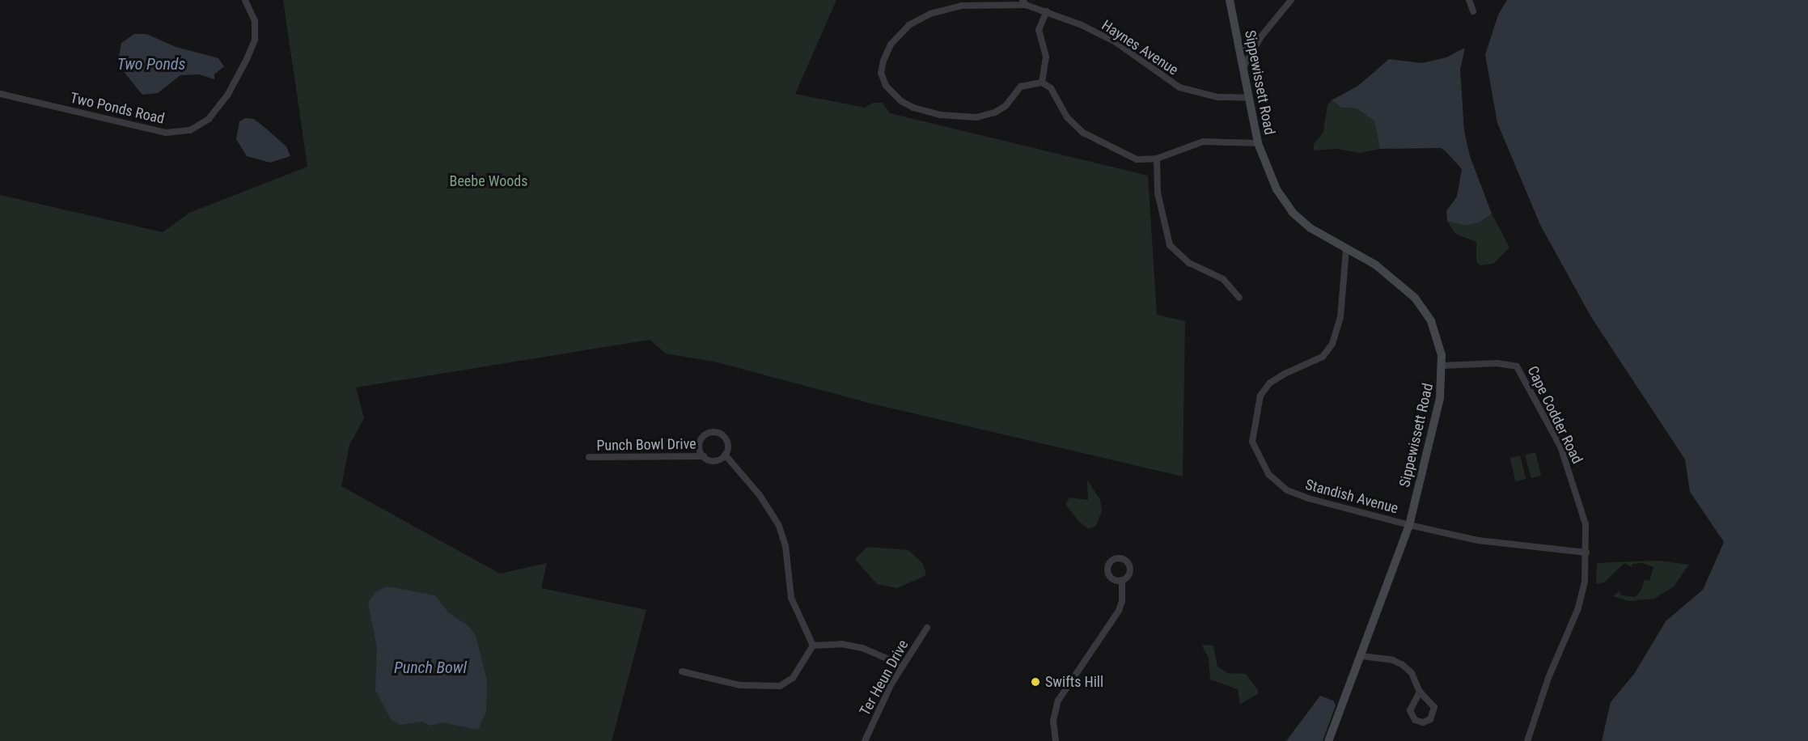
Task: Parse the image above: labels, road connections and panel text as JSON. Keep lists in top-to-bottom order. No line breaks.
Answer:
{"streets":{"main road":["Sippewissett Road"],"street":["Haynes Avenue","Two Ponds Road","Cape Codder Road","Punch Bowl Drive","Standish Avenue","Ter Heun Drive"]},"crossings":[["Haynes Avenue","Sippewissett Road"],["Sippewissett Road","Cape Codder Road"],["Sippewissett Road","Standish Avenue"],["Cape Codder Road","Standish Avenue"]],"water":["Two Ponds","Punch Bowl"],"parks":["Beebe Woods"],"places":["Swifts Hill"]}
